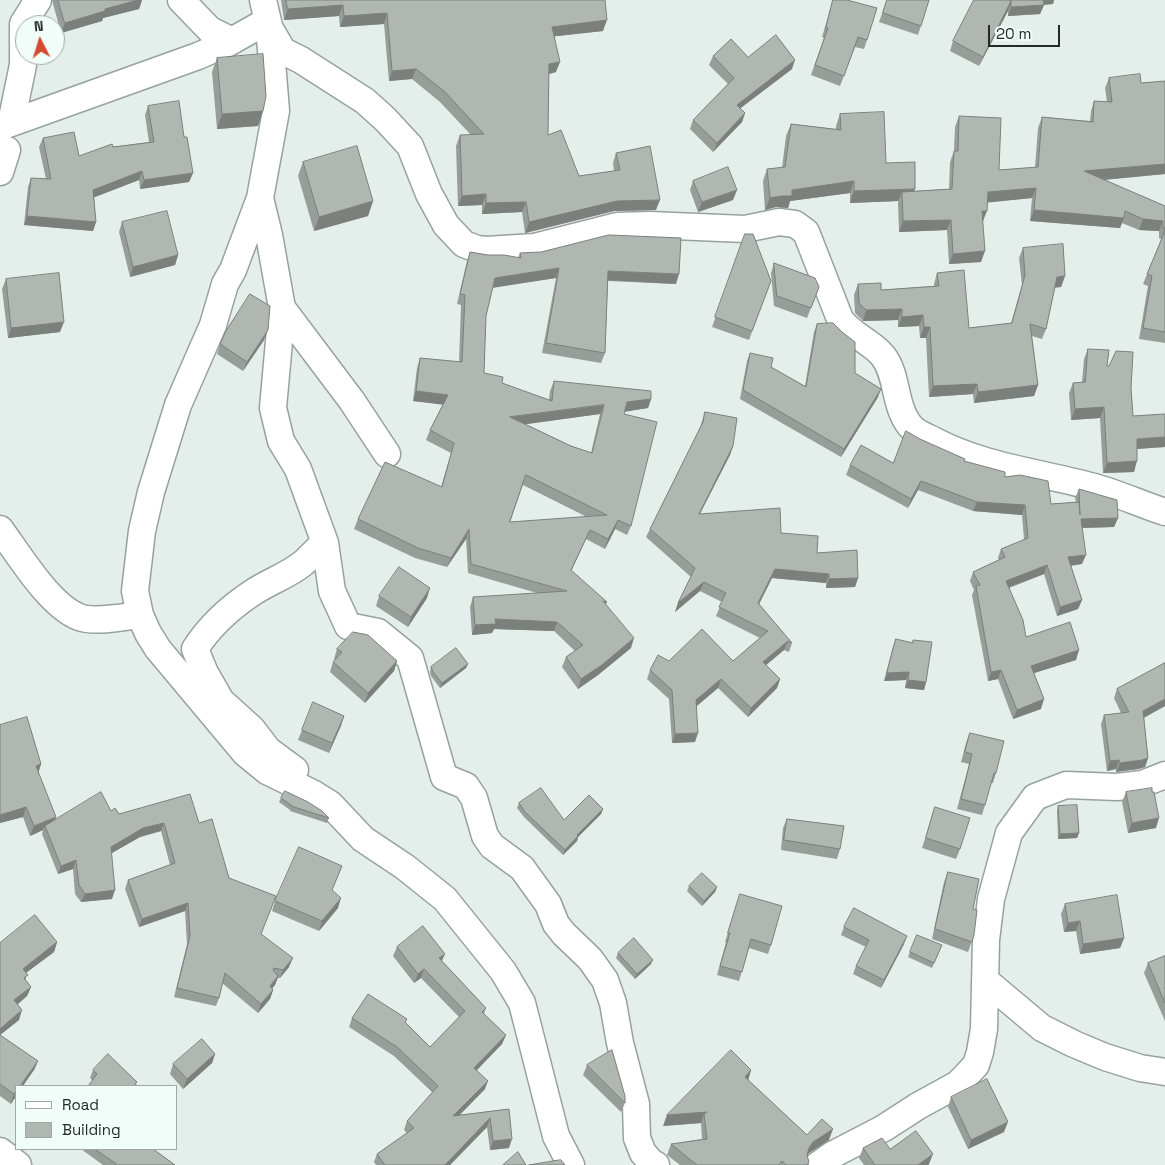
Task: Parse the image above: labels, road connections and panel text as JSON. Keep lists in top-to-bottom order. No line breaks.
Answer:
{"legend":["Road","Building"],"scale_bar":"20 m","north":"top"}
